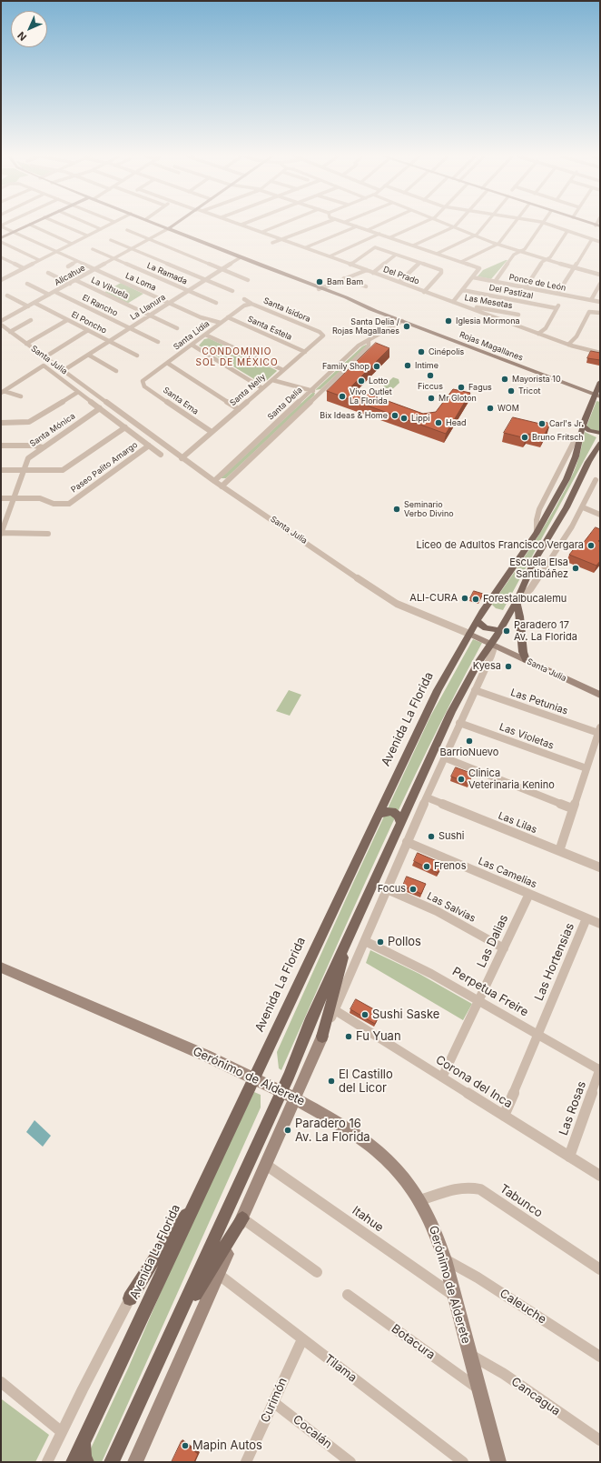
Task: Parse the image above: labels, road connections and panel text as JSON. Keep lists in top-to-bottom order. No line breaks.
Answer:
{"streets":{"main road":["Avenida La Florida"],"street":["La Ramada","Alicahue","Del Prado","La Loma","Ponce de León","La Vihuela","Del Pastizal","Las Mesetas","El Rancho","La Llanura","Santa Isidora","El Poncho","Santa Estela","Santa Lidia","Rojas Magallanes","Santa Julia","Santa Nelly","Santa Ema","Santa Delia","Santa Mónica","Paseo Palito Amargo","Las Petunias","Las Violetas","Las Lilas","Las Camelias","Las Salvias","Las Dalias","Las Hortensias","Perpetua Freire","Gerónimo de Alderete","Corona del Inca","Las Rosas","Tabunco","Itahue","Caleuche","Botacura","Tilama","Cancagua","Curimón","Cocalán"]},"crossings":[["La Ramada","Alicahue"],["La Ramada","La Llanura"],["Alicahue","La Loma"],["Alicahue","La Vihuela"],["Alicahue","El Rancho"],["Alicahue","El Poncho"],["Alicahue","Rojas Magallanes"],["Del Prado","Del Pastizal"],["Del Prado","Las Mesetas"],["La Loma","La Llanura"],["La Loma","Santa Lidia"],["La Vihuela","La Llanura"],["Del Pastizal","Las Mesetas"],["El Rancho","La Llanura"],["La Llanura","El Poncho"],["La Llanura","Rojas Magallanes"],["La Llanura","Santa Julia"],["Santa Isidora","Santa Lidia"],["Santa Isidora","Santa Nelly"],["Santa Estela","Santa Lidia"],["Santa Estela","Santa Nelly"],["Santa Lidia","Santa Ema"],["Rojas Magallanes","Santa Delia"],["Rojas Magallanes","Avenida La Florida"],["Santa Julia","Santa Nelly"],["Santa Julia","Santa Delia"],["Santa Julia","Santa Mónica"],["Santa Julia","Paseo Palito Amargo"],["Santa Julia","Avenida La Florida"],["Santa Nelly","Santa Ema"],["Santa Mónica","Paseo Palito Amargo"],["Avenida La Florida","Gerónimo de Alderete"],["Las Camelias","Las Dalias"],["Las Camelias","Las Hortensias"],["Las Salvias","Las Dalias"],["Las Dalias","Perpetua Freire"],["Las Dalias","Corona del Inca"],["Las Hortensias","Perpetua Freire"],["Las Hortensias","Corona del Inca"],["Perpetua Freire","Las Rosas"],["Gerónimo de Alderete","Tabunco"],["Gerónimo de Alderete","Itahue"],["Gerónimo de Alderete","Caleuche"],["Gerónimo de Alderete","Botacura"],["Gerónimo de Alderete","Cancagua"],["Corona del Inca","Las Rosas"],["Tilama","Curimón"],["Curimón","Cocalán"]],"districts":["CONDOMINIO SOL DE MÉXICO"],"places":["Bam Bam","Iglesia Mormona","Santa Delia / Rojas Magallanes","Cinépolis","Intime","Family Shop","Ficcus","Mayorista 10","Lotto","Fagus","Tricot","Vivo Outlet La Florida","Mr Gloton","WOM","Bix Ideas & Home","Lippi","Head","Carl's Jr.","Bruno Fritsch","Seminario Verbo Divino","Liceo de Adultos Francisco Vergara","Escuela Elsa Santibáñez","ALI-CURA","Forestalbucalemu","Paradero 17 Av. La Florida","Kyesa","BarrioNuevo","Clinica Veterinaria Kenino","Sushi","Frenos","Focus","Pollos","Sushi Saske","Fu Yuan","El Castillo del Licor","Paradero 16 Av. La Florida","Mapin Autos"],"north":"bottom left"}
